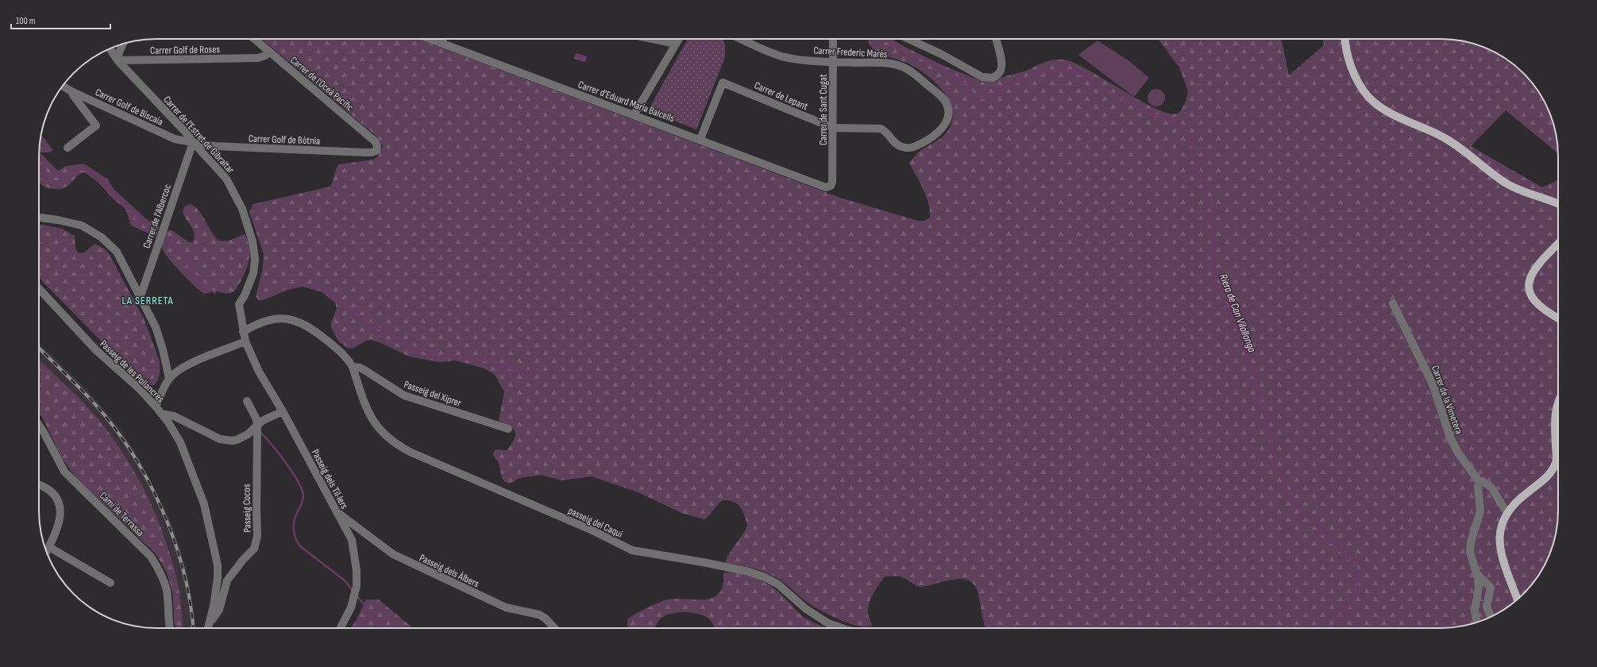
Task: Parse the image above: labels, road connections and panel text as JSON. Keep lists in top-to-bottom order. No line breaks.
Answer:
{"streets":{"street":["Carrer Golf de Roses","Carrer Frederic Marès","Carrer de l'Oceà Pacífic","Carrer de Lepant","Carrer d'Eduard Maria Balcells","Carrer Golf de Biscaia","Carrer de Sant Cugat","Carrer de l'Estret de Gibraltar","Carrer Golf de Bòtnia","Carrer de l'Albercoc","Passeig de les Pollancres","Passeig del Xiprer","Carrer de la Vimetera","Passeig dels Til·lers","Passeig Cocos","Camí de Terrassa","passeig del Caqui","Passeig dels Àlbers"]},"crossings":[["Carrer Golf de Roses","Carrer de l'Oceà Pacífic"],["Carrer Golf de Roses","Carrer de l'Estret de Gibraltar"],["Carrer Frederic Marès","Carrer de Lepant"],["Carrer Frederic Marès","Carrer de Sant Cugat"],["Carrer de l'Oceà Pacífic","Carrer Golf de Bòtnia"],["Carrer de Lepant","Carrer d'Eduard Maria Balcells"],["Carrer de Lepant","Carrer de Sant Cugat"],["Carrer d'Eduard Maria Balcells","Carrer de Sant Cugat"],["Carrer Golf de Biscaia","Carrer de l'Estret de Gibraltar"],["Carrer Golf de Biscaia","Carrer Golf de Bòtnia"],["Carrer Golf de Biscaia","Carrer de l'Albercoc"],["Carrer de l'Estret de Gibraltar","Carrer Golf de Bòtnia"],["Carrer de l'Estret de Gibraltar","Carrer de l'Albercoc"],["Carrer de l'Estret de Gibraltar","Passeig dels Til·lers"],["Carrer Golf de Bòtnia","Carrer de l'Albercoc"],["Passeig de les Pollancres","Passeig Cocos"],["Passeig del Xiprer","passeig del Caqui"],["Passeig dels Til·lers","Passeig dels Àlbers"]],"districts":["LA SERRETA"],"water":["Riera de Can Vilallonga"],"scale_bar":"100 m"}
